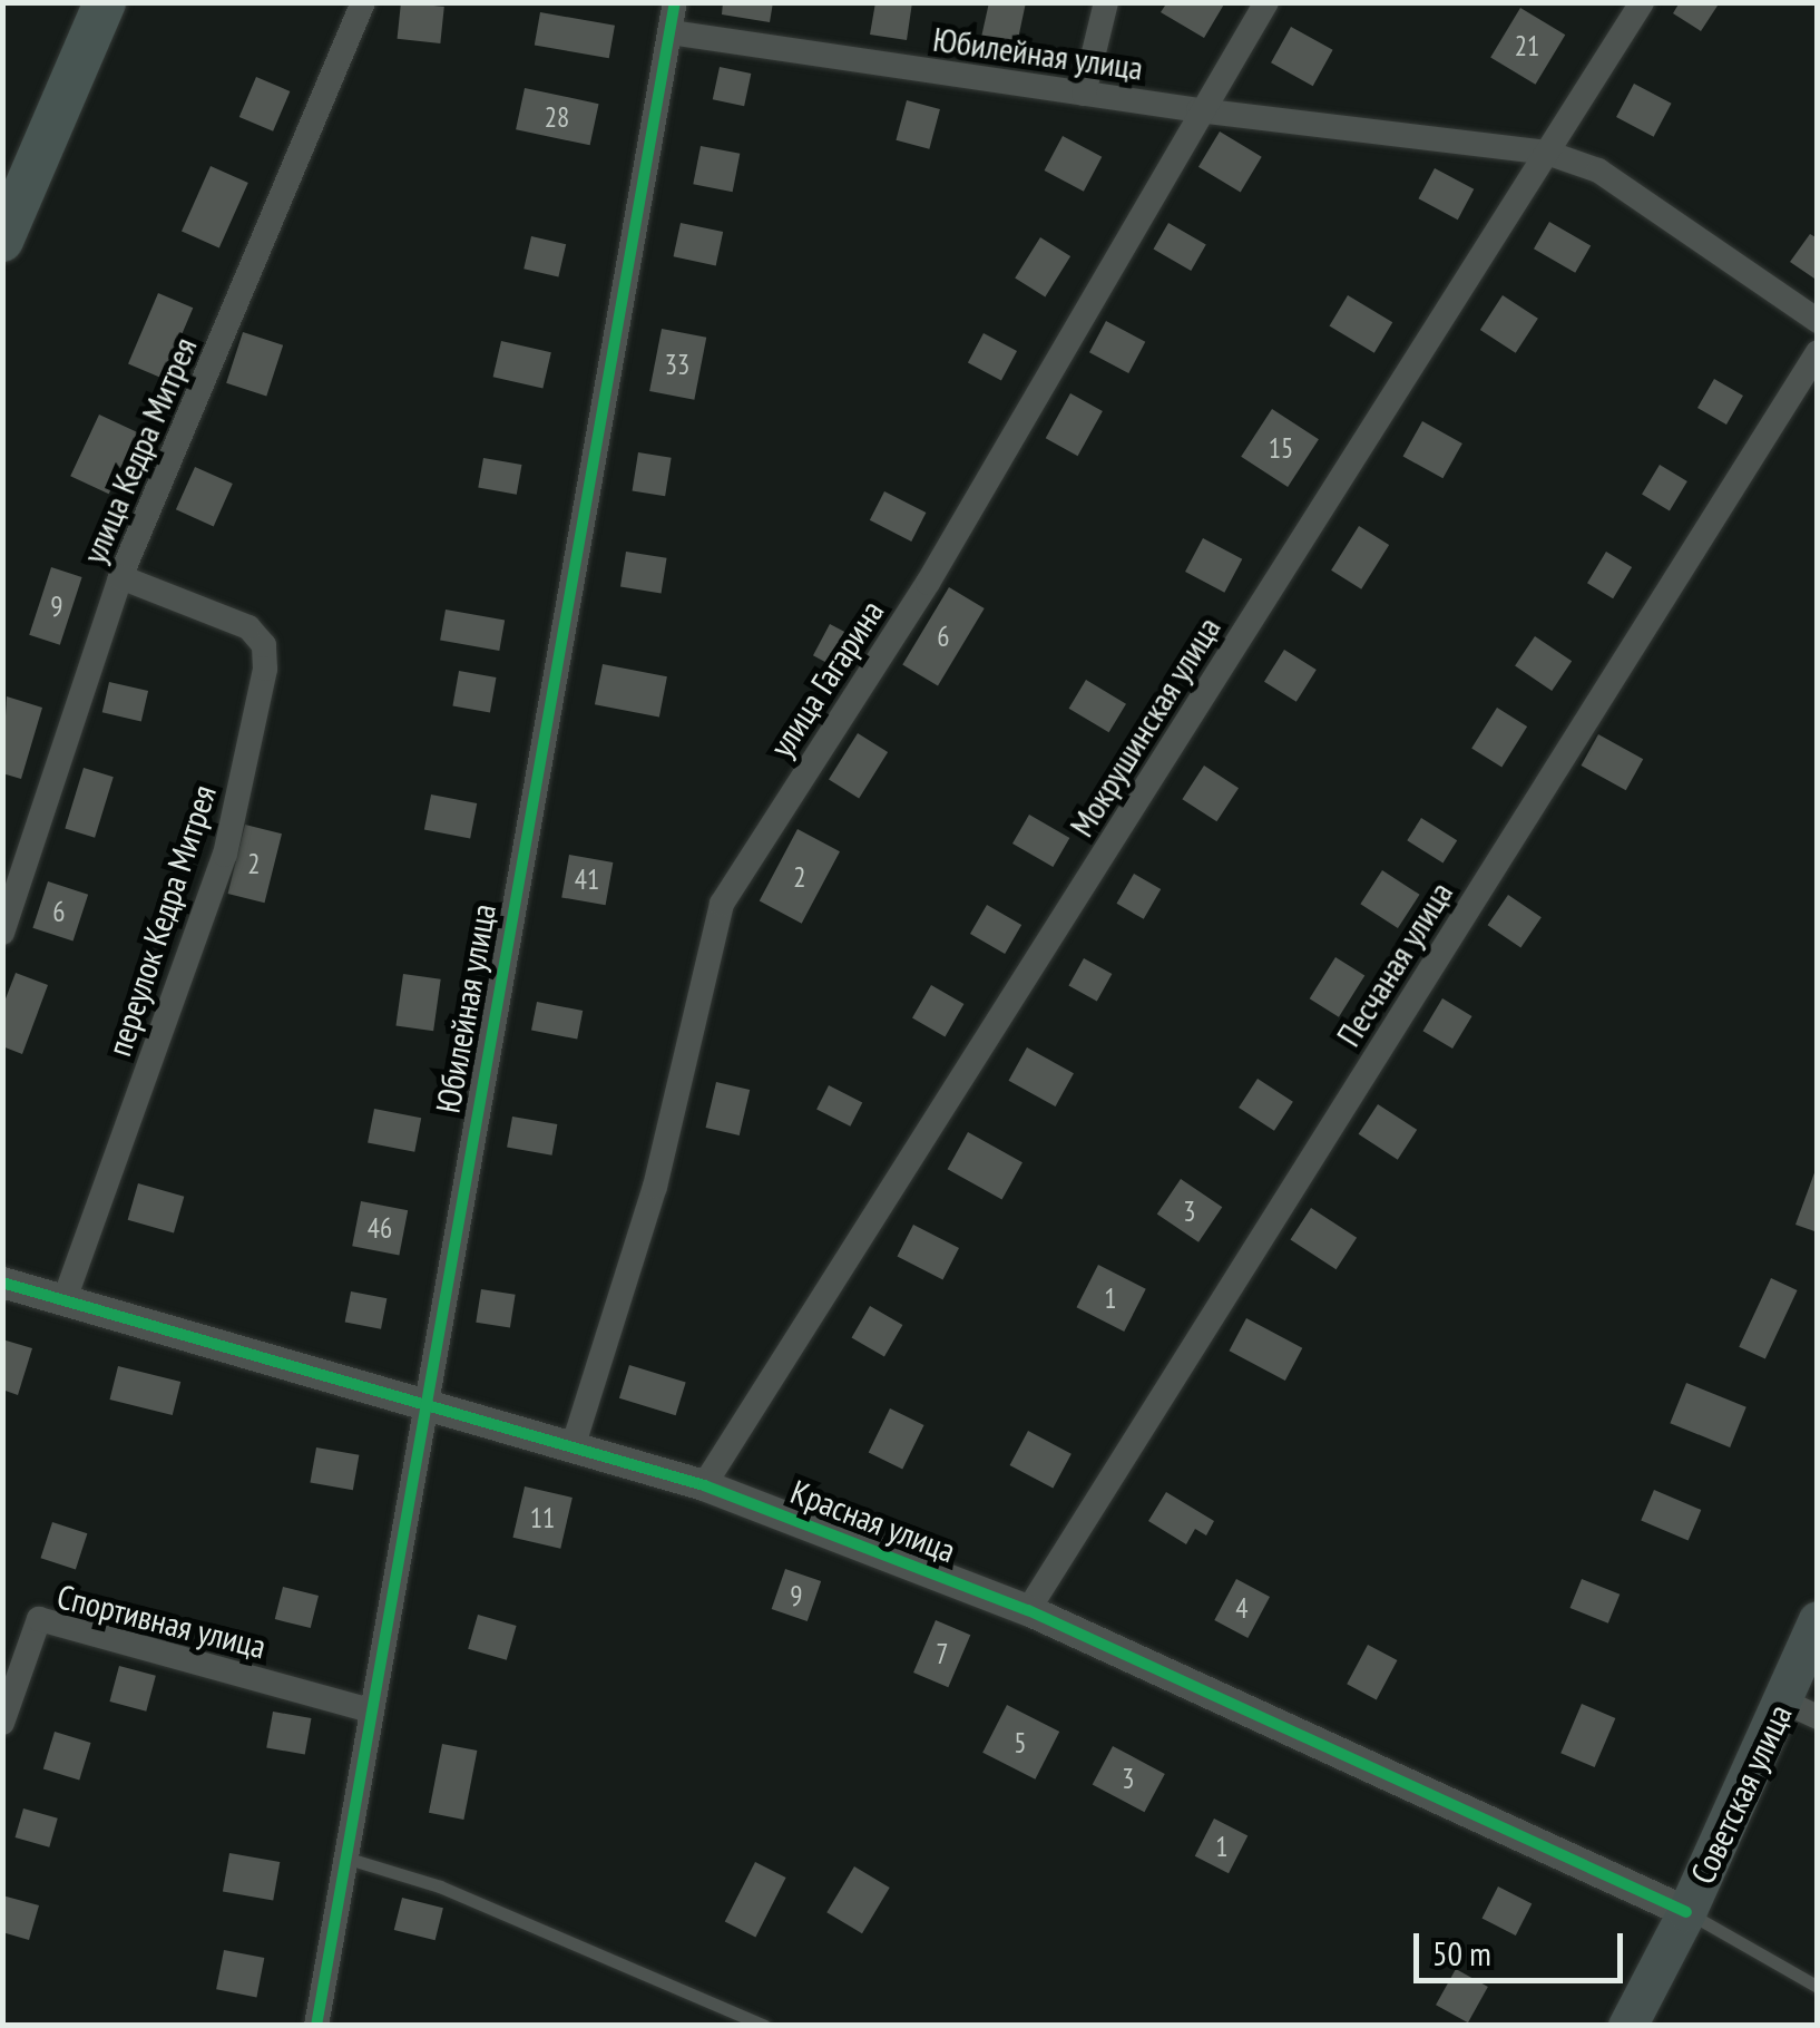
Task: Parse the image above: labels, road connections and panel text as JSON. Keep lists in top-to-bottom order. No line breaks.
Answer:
{"streets":{"main road":["Советская улица"],"street":["Юбилейная улица","улица Кедра Митрея","улица Гагарина","Мокрушинская улица","переулок Кедра Митрея","Песчаная улица","Красная улица","Спортивная улица"]},"crossings":[["Юбилейная улица","улица Гагарина"],["Юбилейная улица","Мокрушинская улица"],["Юбилейная улица","Красная улица"],["Юбилейная улица","Спортивная улица"],["улица Кедра Митрея","переулок Кедра Митрея"],["улица Гагарина","Красная улица"],["Мокрушинская улица","Красная улица"],["переулок Кедра Митрея","Красная улица"],["Песчаная улица","Красная улица"],["Красная улица","Советская улица"]],"house_numbers":["21","28","33","15","9","6","2","2","41","6","3","46","1","11","9","4","7","5","3","1"],"scale_bar":"50 m"}
